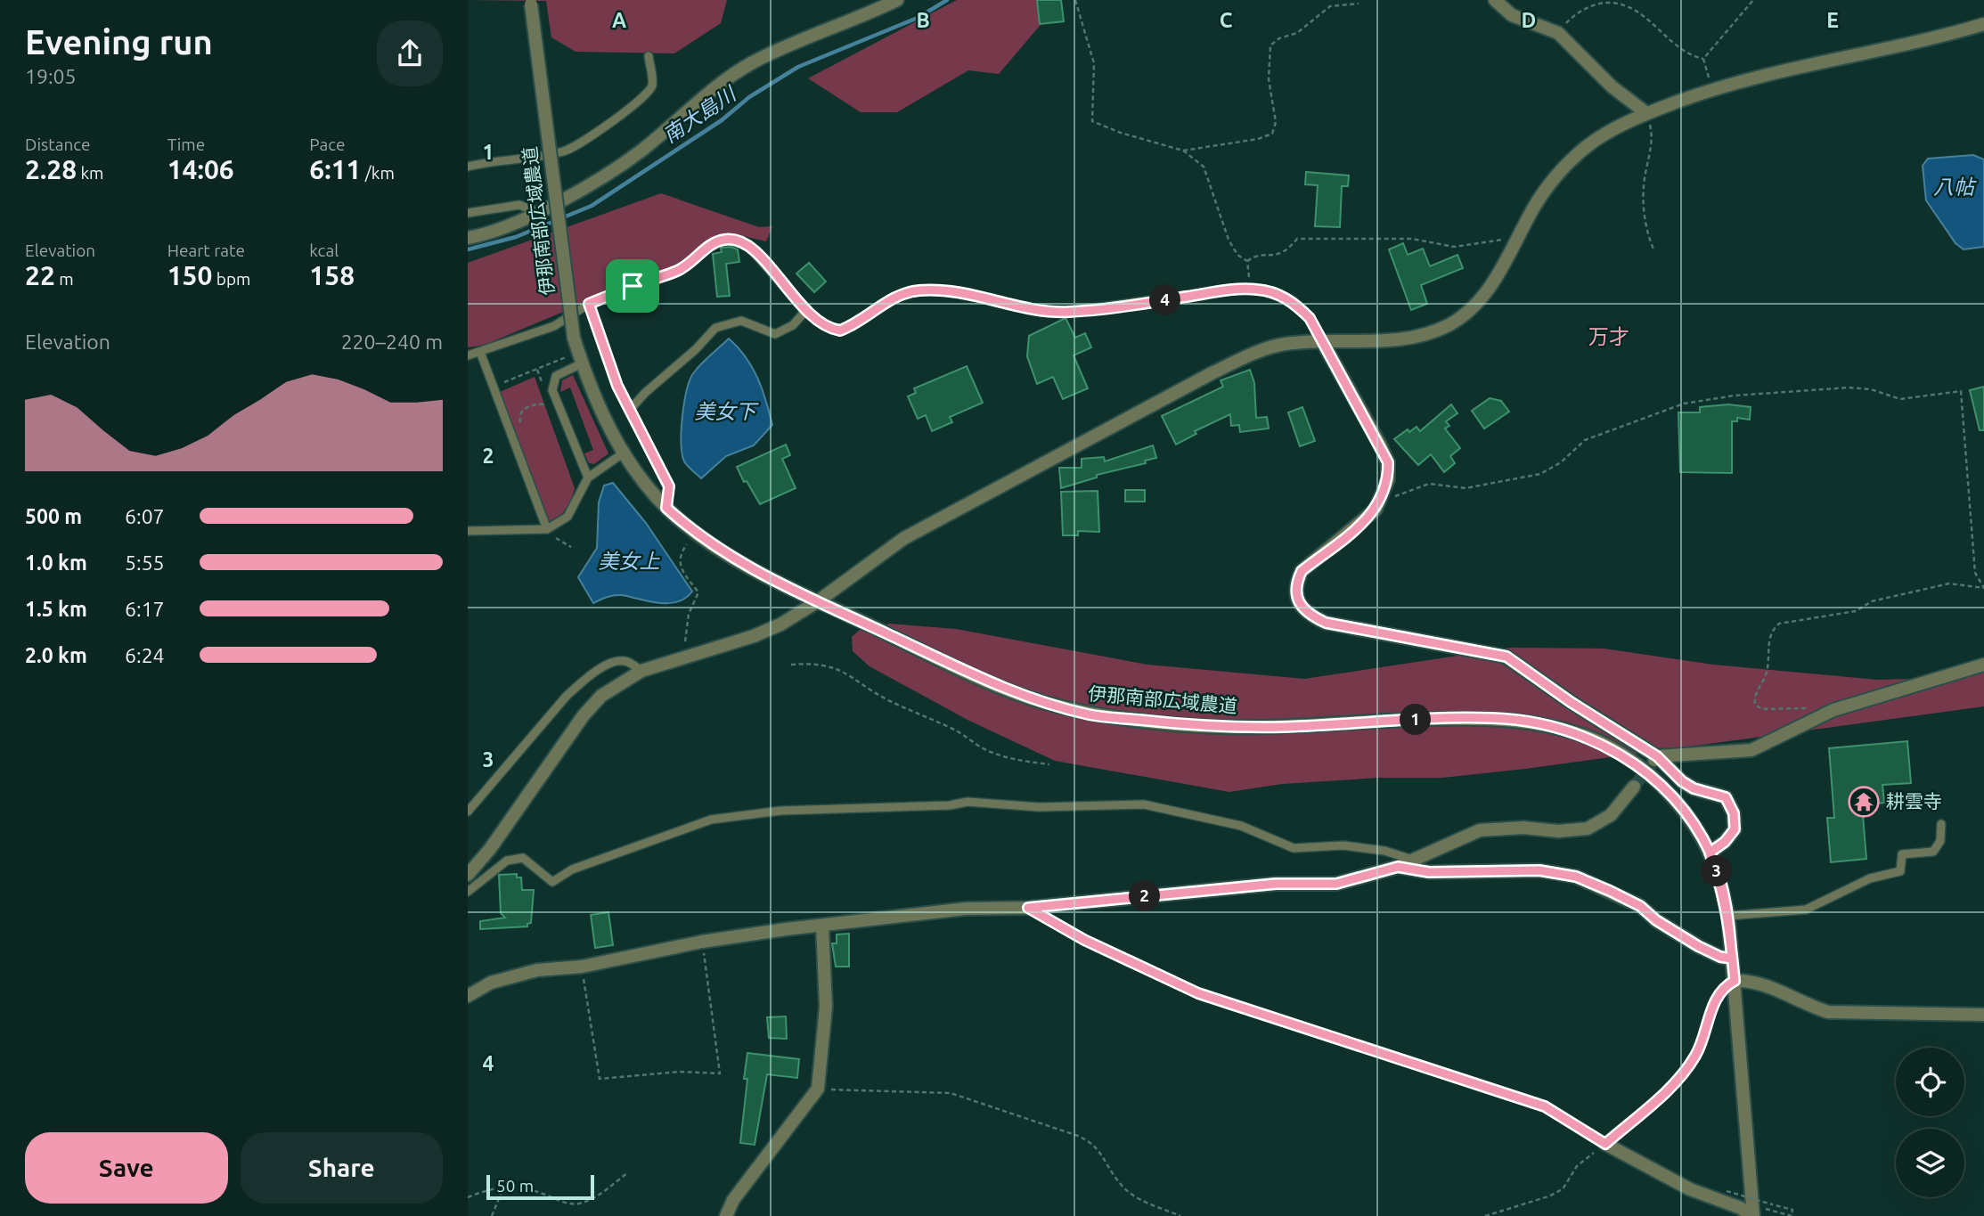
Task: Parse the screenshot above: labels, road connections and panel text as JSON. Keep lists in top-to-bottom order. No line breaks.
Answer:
{"streets":{"street":["伊那南部広域農道"]},"districts":["万才"],"water":["南大島川","八帖","美女下","美女上"],"places":{"temple":["耕雲寺"]},"scale_bar":"50 m","page":{"heading":["Evening run","19:05"],"stats":[["Distance","2.28 km"],["Time","14:06"],["Pace","6:11 /km"],["Elevation","22 m"],["Heart rate","150 bpm"],["kcal","158"]],"pins":["4","1","3","2"],"chart":["Elevation","220–240 m"],"list":[{"name":"500 m","note":"6:07"},{"name":"1.0 km","note":"5:55"},{"name":"1.5 km","note":"6:17"},{"name":"2.0 km","note":"6:24"}],"buttons":["Save","Share"],"scale":"50 m"},"grid":{"columns":["A","B","C","D","E"],"rows":["1","2","3","4"]}}
